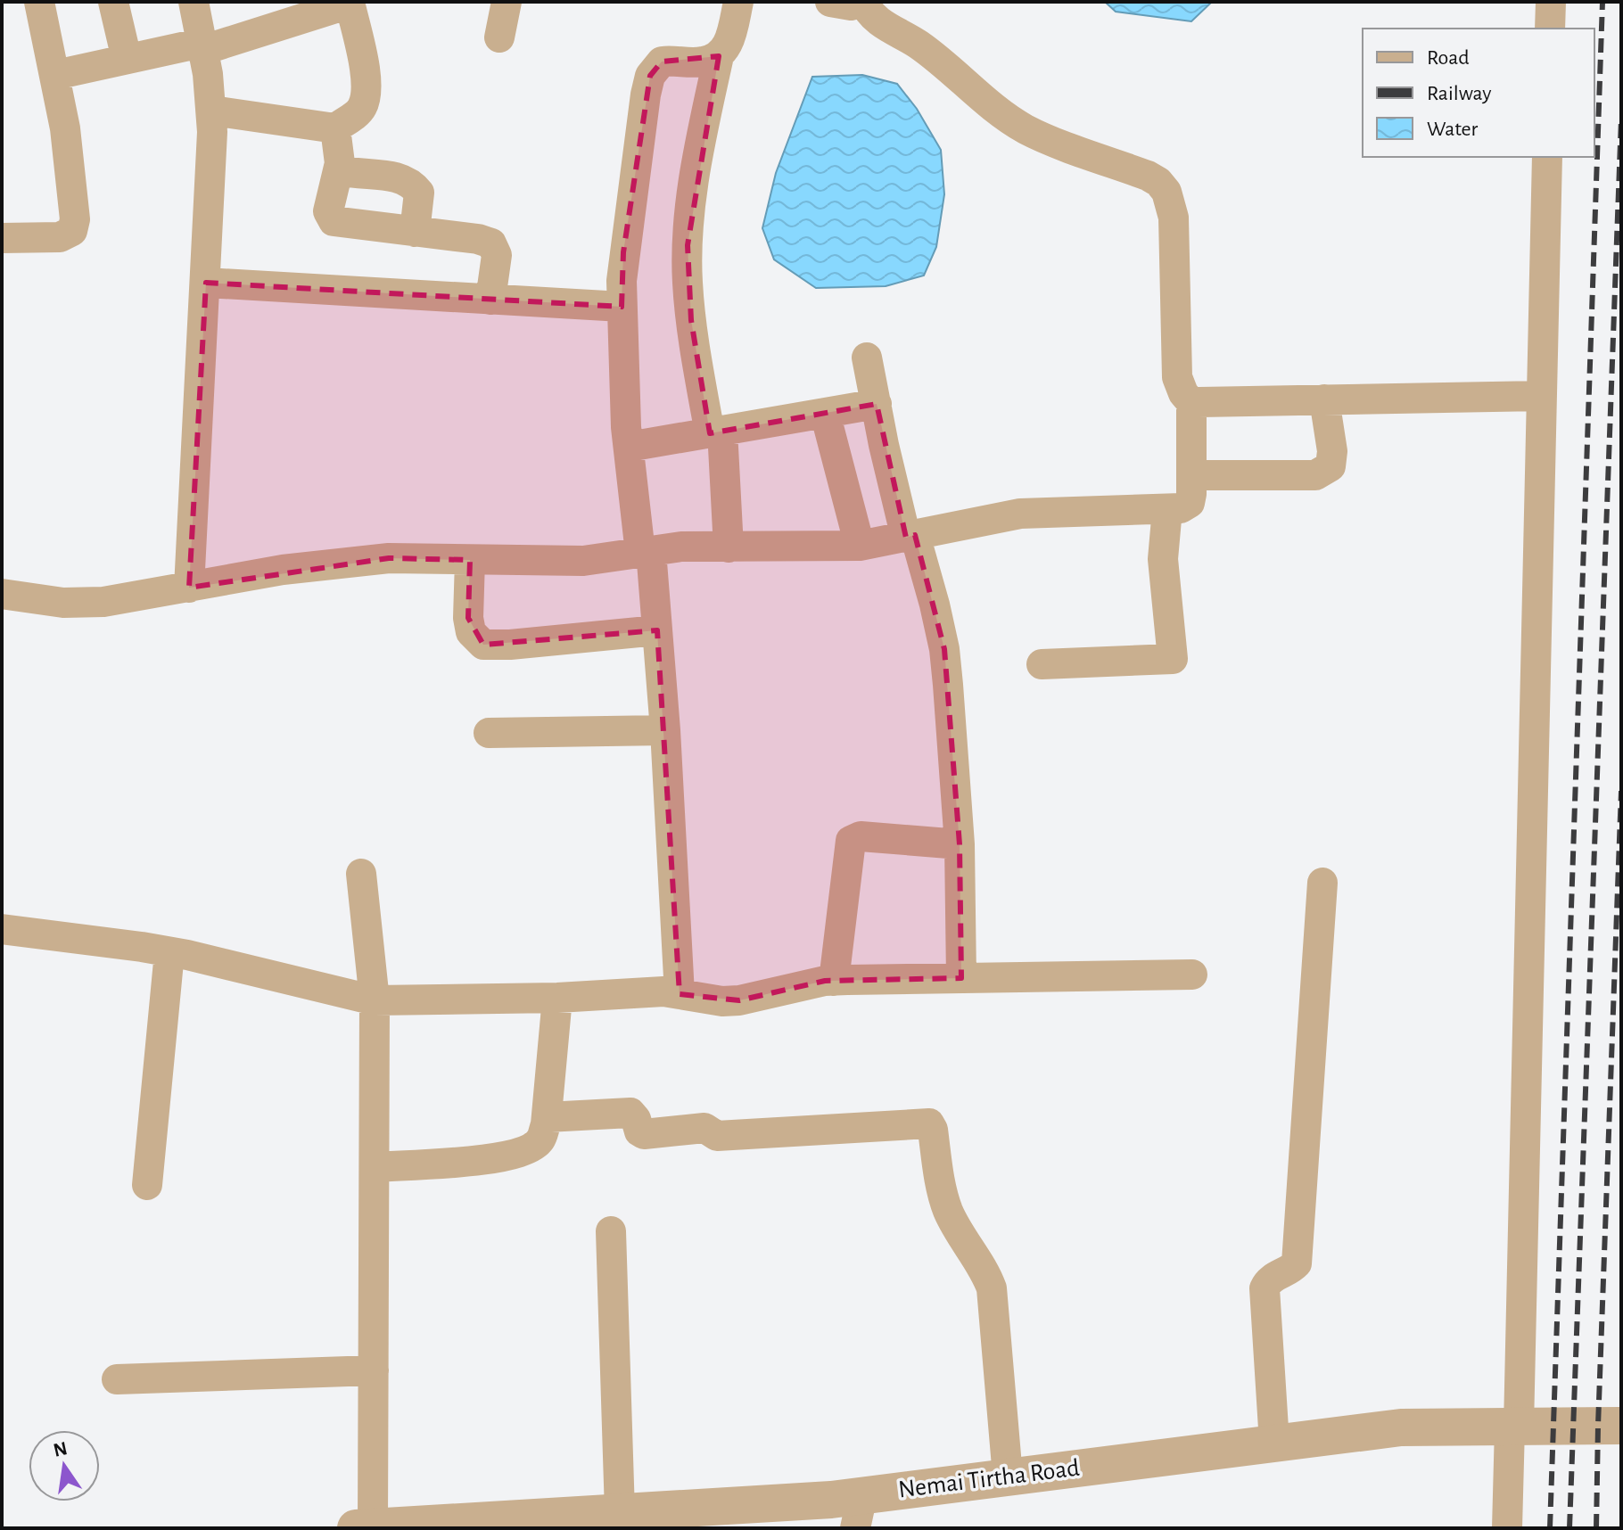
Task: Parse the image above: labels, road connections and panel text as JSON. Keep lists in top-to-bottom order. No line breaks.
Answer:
{"streets":{"street":["Nemai Tirtha Road"]},"legend":["Road","Railway","Water"],"north":"top"}
